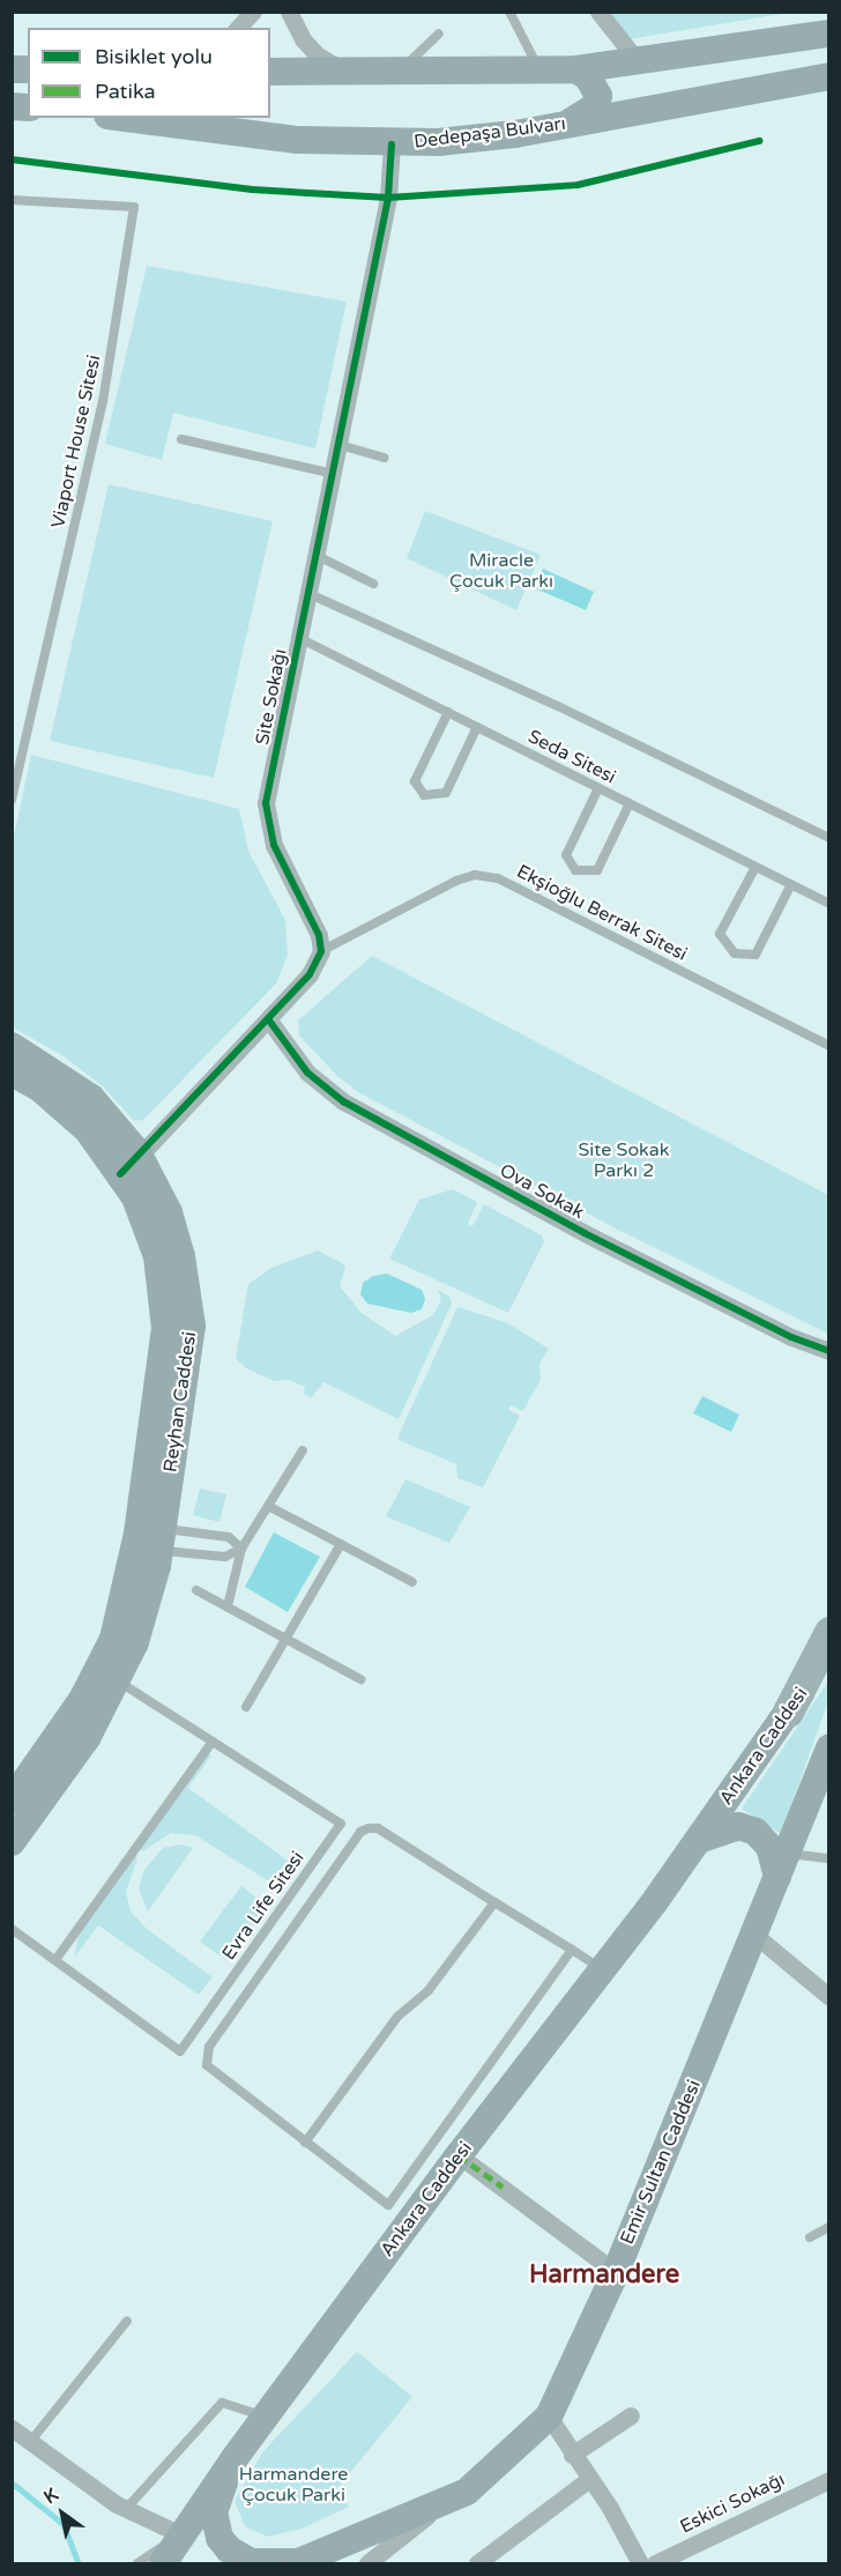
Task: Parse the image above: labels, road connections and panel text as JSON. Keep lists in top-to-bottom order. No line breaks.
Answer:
{"streets":{"main road":["Dedepaşa Bulvarı","Reyhan Caddesi","Ankara Caddesi","Emir Sultan Caddesi"],"street":["Site Sokağı","Ova Sokak","Eskici Sokağı"],"lane":["Viaport House Sitesi","Seda Sitesi","Ekşioğlu Berrak Sitesi","Evra Life Sitesi"]},"crossings":[["Dedepaşa Bulvarı","Site Sokağı"],["Site Sokağı","Seda Sitesi"],["Site Sokağı","Ekşioğlu Berrak Sitesi"],["Reyhan Caddesi","Evra Life Sitesi"],["Ankara Caddesi","Emir Sultan Caddesi"]],"districts":["Harmandere"],"parks":["Miracle Çocuk Parkı","Site Sokak Parkı 2","Harmandere Çocuk Parki"],"legend":["Bisiklet yolu","Patika"],"north":"top left"}
